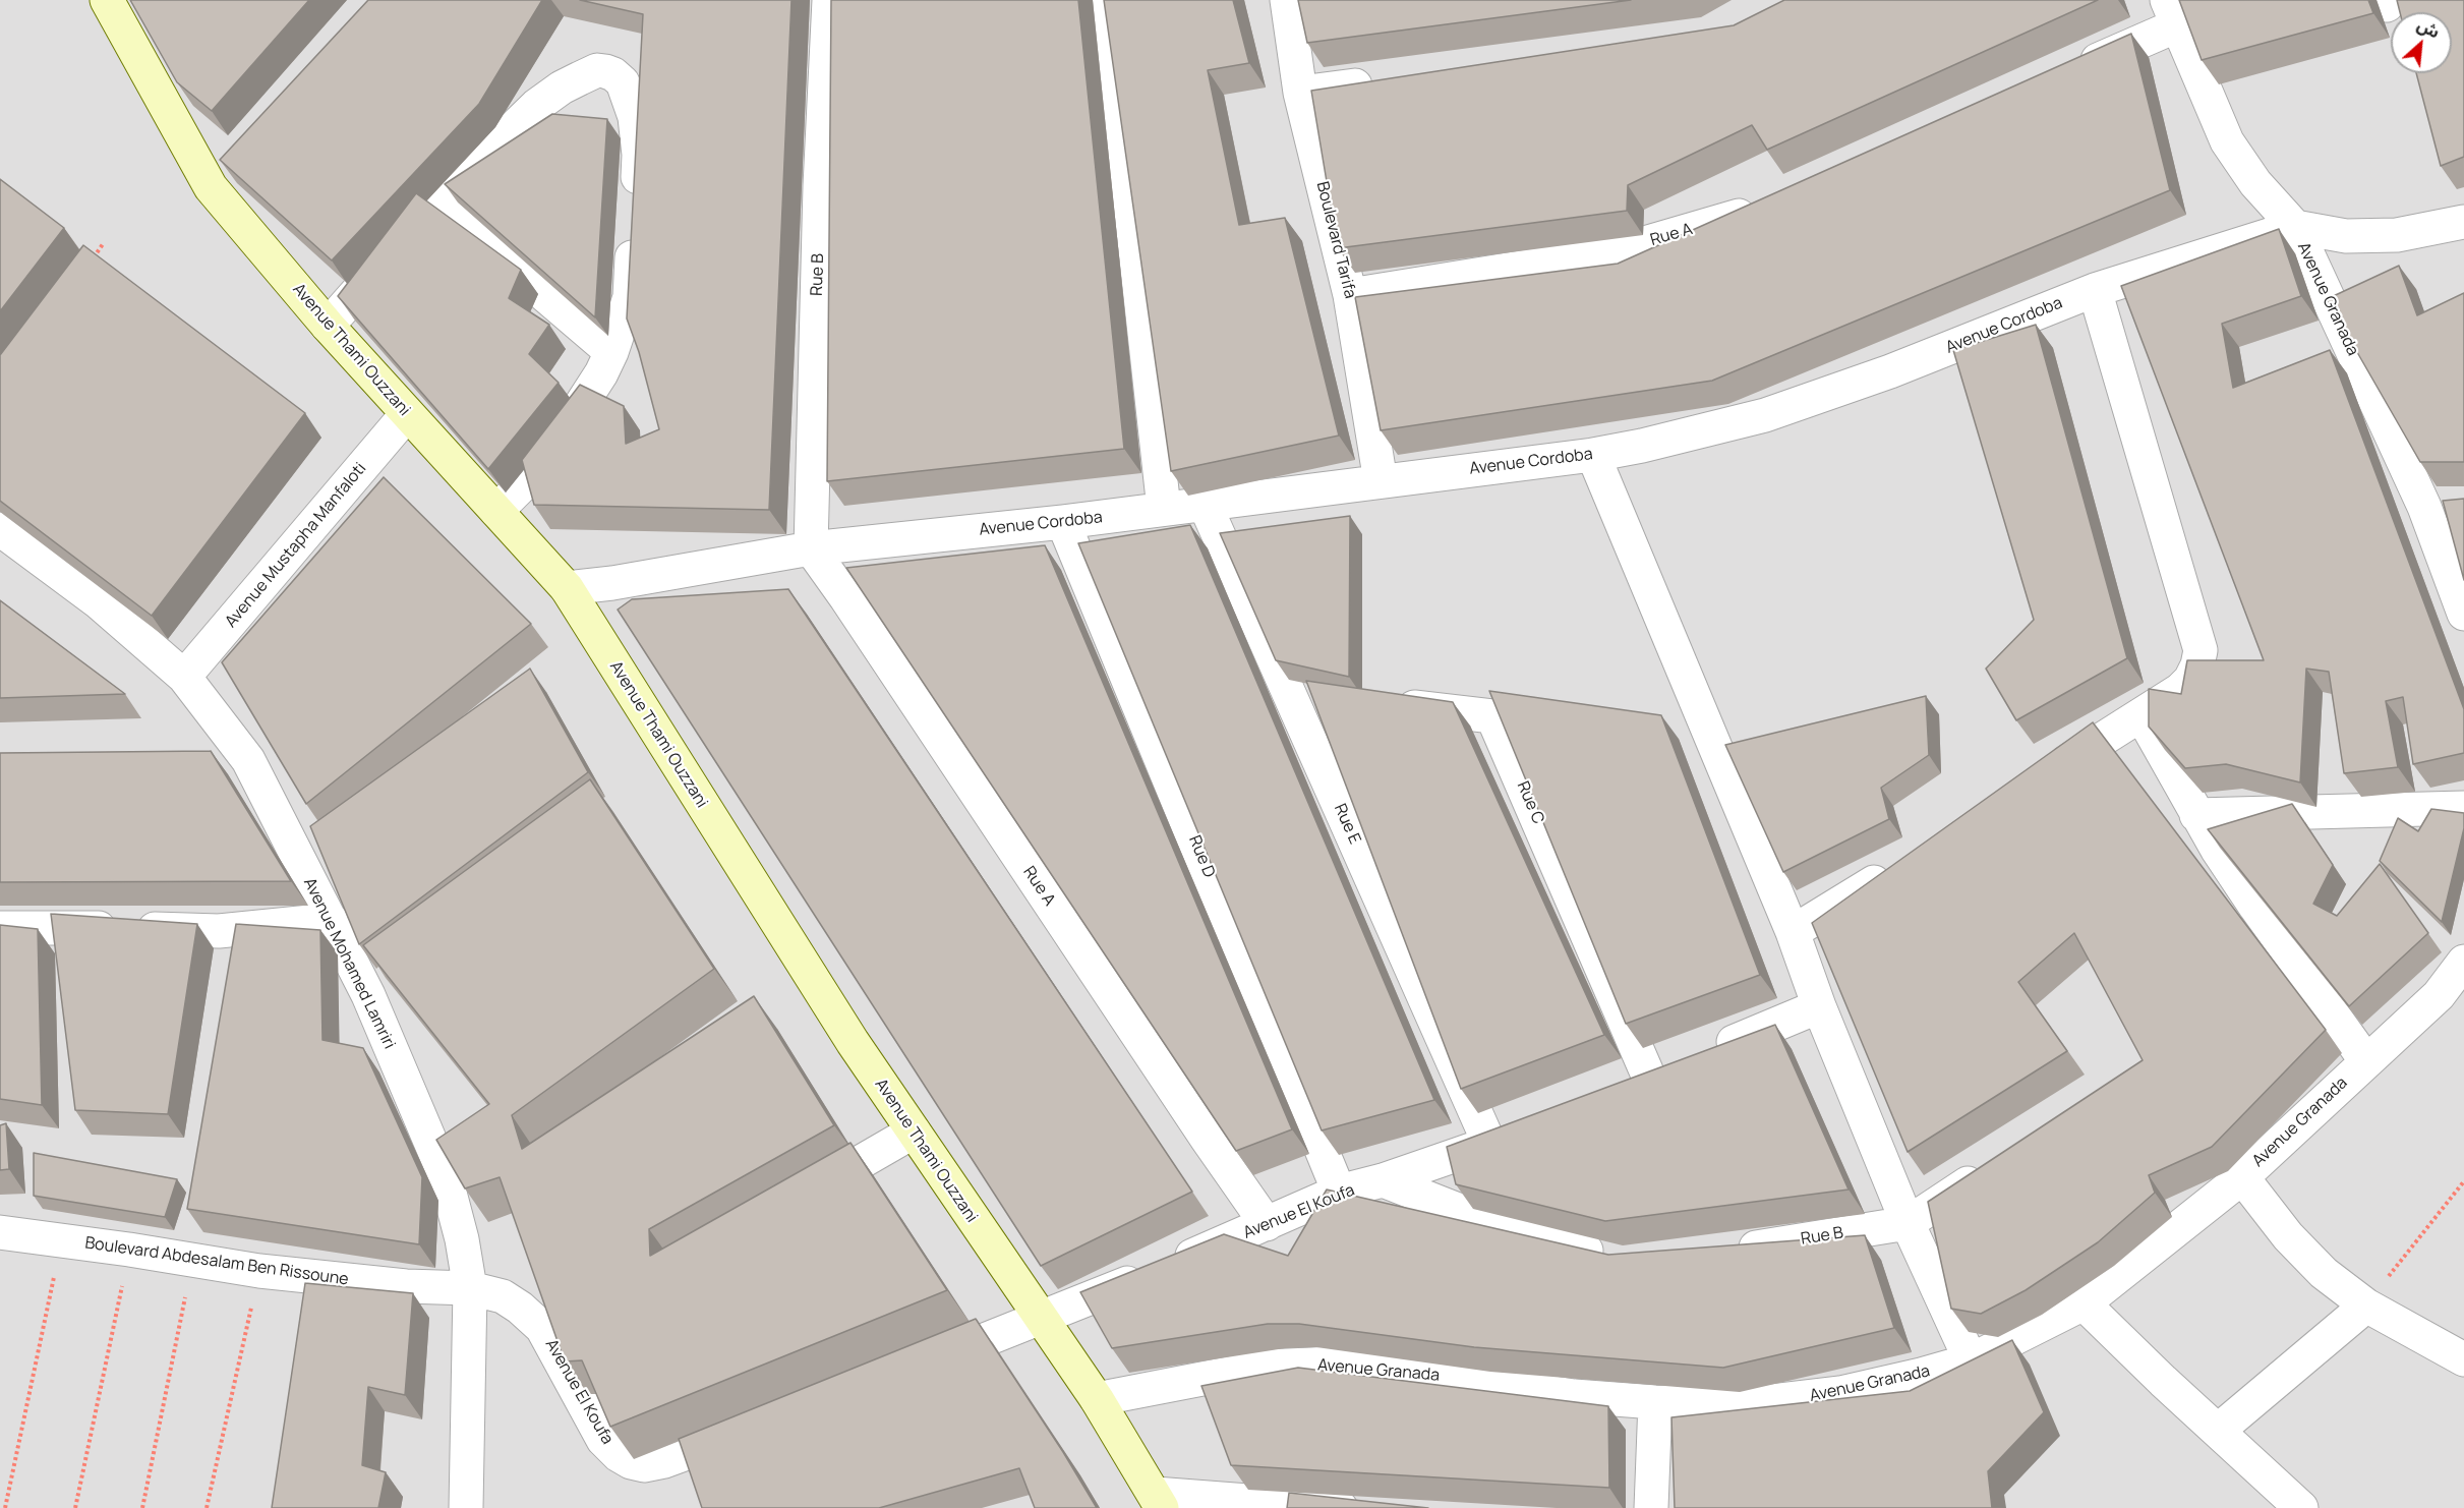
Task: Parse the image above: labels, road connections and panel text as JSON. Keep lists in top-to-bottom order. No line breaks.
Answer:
{"streets":{"street":["Rue A","Boulevard Tarifa","Rue B","Avenue Granada","Avenue Cordoba","Avenue Thami Ouzzani","Avenue Mustapha Manfaloti","Rue C","Rue E","Rue D","Avenue Mohamed Lamriri","Avenue El Koufa","Boulevard Abdesalam Ben Rissoune"]},"crossings":[["Rue A","Boulevard Tarifa"],["Rue A","Rue B"],["Rue A","Avenue Cordoba"],["Rue A","Avenue El Koufa"],["Boulevard Tarifa","Avenue Cordoba"],["Rue B","Avenue Cordoba"],["Avenue Granada","Avenue Cordoba"],["Avenue Granada","Avenue Thami Ouzzani"],["Avenue Cordoba","Avenue Thami Ouzzani"],["Avenue Cordoba","Rue E"],["Avenue Cordoba","Rue D"],["Avenue Thami Ouzzani","Avenue Mustapha Manfaloti"],["Avenue Thami Ouzzani","Avenue El Koufa"],["Avenue Mustapha Manfaloti","Avenue Mohamed Lamriri"],["Rue E","Avenue El Koufa"],["Rue D","Avenue El Koufa"],["Avenue Mohamed Lamriri","Avenue El Koufa"],["Avenue Mohamed Lamriri","Boulevard Abdesalam Ben Rissoune"],["Avenue El Koufa","Boulevard Abdesalam Ben Rissoune"]],"north":"top right"}
